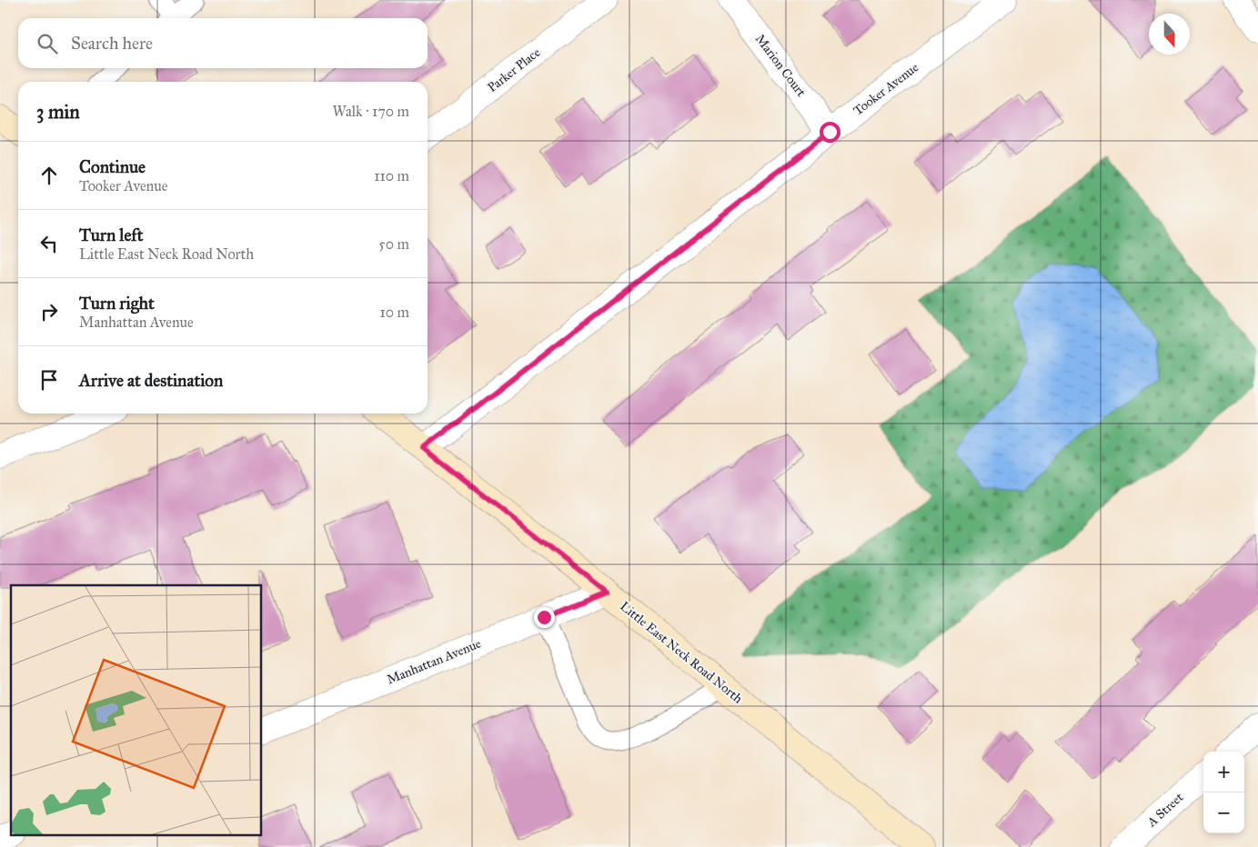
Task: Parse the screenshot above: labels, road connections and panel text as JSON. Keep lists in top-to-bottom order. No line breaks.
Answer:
{"streets":{"main road":["Little East Neck Road North"],"street":["Marion Court","Parker Place","Tooker Avenue","Manhattan Avenue","A Street"]},"crossings":[["Marion Court","Tooker Avenue"],["Tooker Avenue","Little East Neck Road North"],["Little East Neck Road North","Manhattan Avenue"]],"north":"bottom","page":{"search":"Search here","heading":["3 min","Walk · 170 m"],"list":[["Continue","Tooker Avenue","110 m"],["Turn left","Little East Neck Road North","50 m"],["Turn right","Manhattan Avenue","10 m"],"Arrive at destination"],"map_buttons":["+","−"]}}
